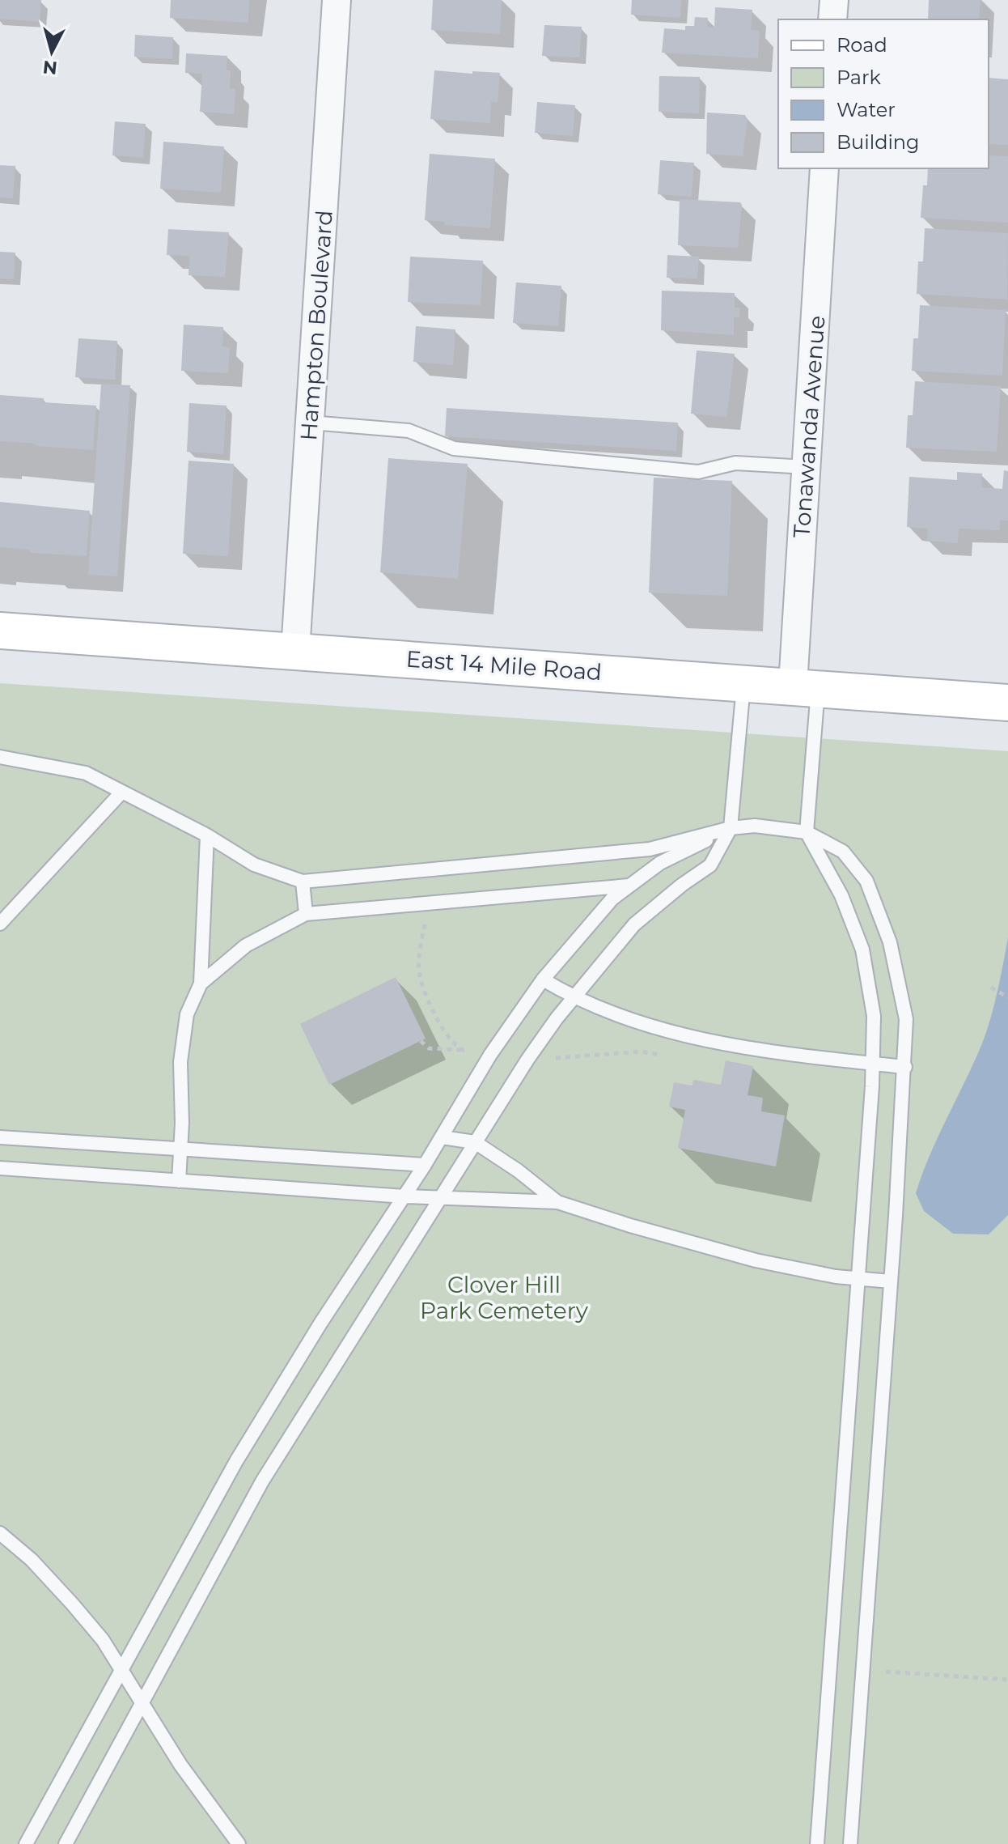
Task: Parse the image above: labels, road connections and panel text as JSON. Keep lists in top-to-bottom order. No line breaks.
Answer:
{"streets":{"main road":["East 14 Mile Road"],"street":["Hampton Boulevard","Tonawanda Avenue"]},"crossings":[["Hampton Boulevard","East 14 Mile Road"],["Tonawanda Avenue","East 14 Mile Road"]],"parks":["Clover Hill Park Cemetery"],"legend":["Road","Park","Water","Building"],"north":"bottom"}
